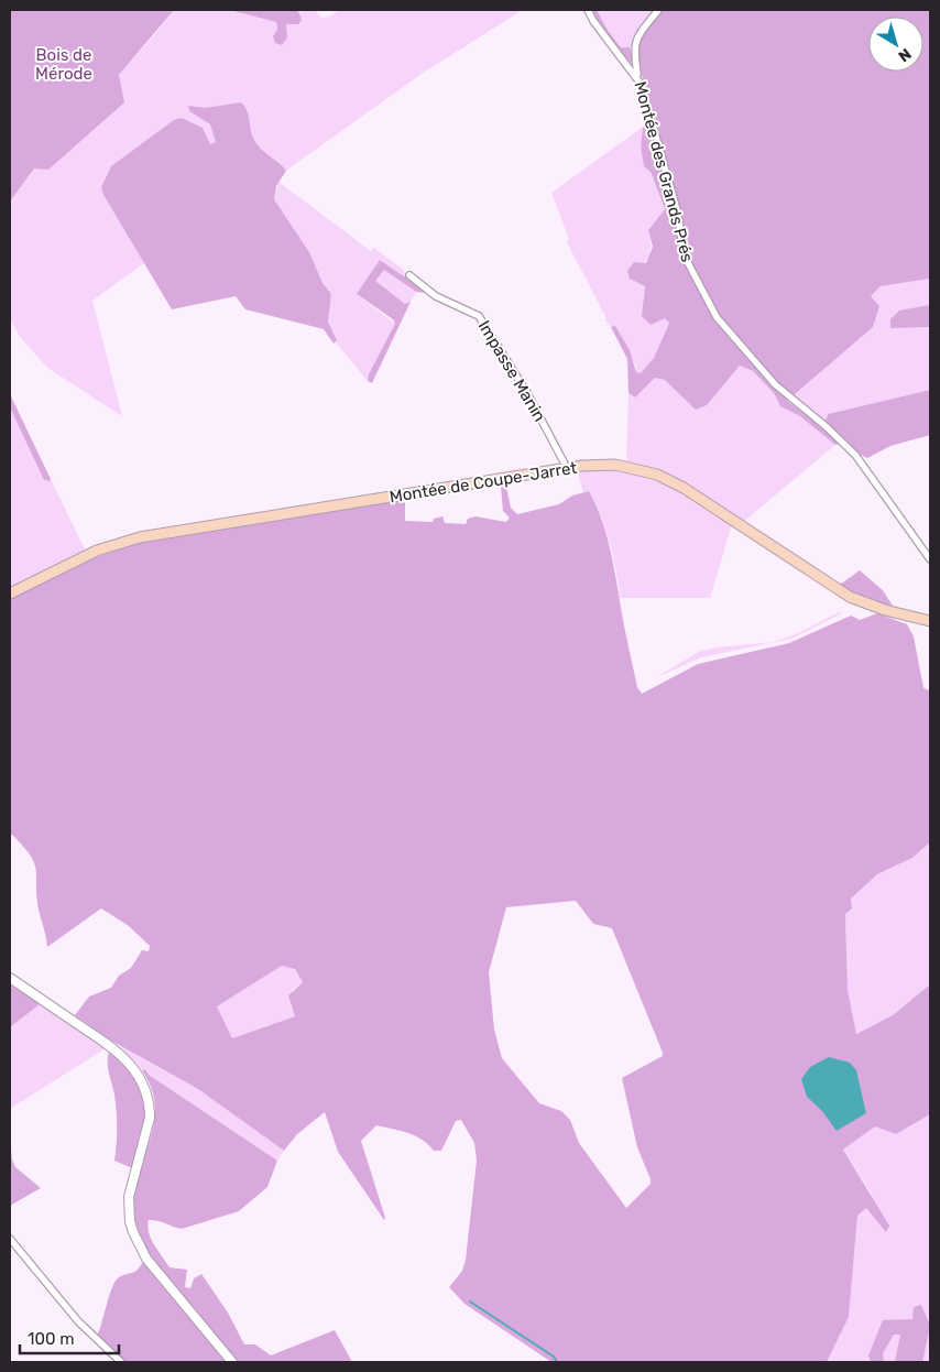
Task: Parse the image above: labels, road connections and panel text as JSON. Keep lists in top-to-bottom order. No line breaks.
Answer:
{"streets":{"main road":["Montée de Coupe-Jarret"],"street":["Montée des Grands Prés","Impasse Manin"]},"crossings":[["Impasse Manin","Montée de Coupe-Jarret"]],"parks":["Bois de Mérode"],"scale_bar":"100 m","north":"bottom right"}
